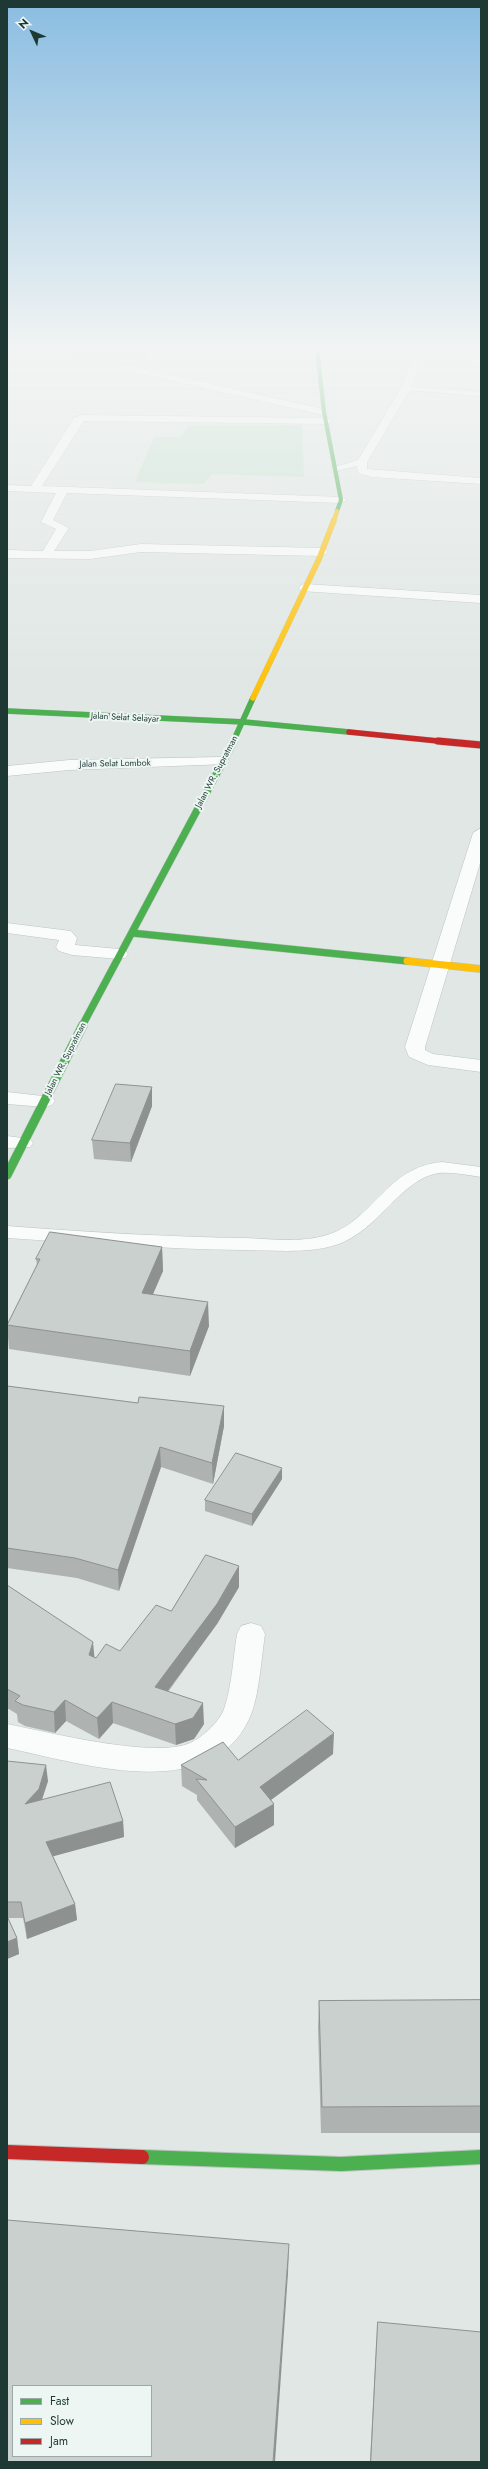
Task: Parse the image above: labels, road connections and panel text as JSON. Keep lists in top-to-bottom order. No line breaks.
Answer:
{"streets":{"street":["Jalan Selat Selayar","Jalan Selat Lombok","Jalan WR. Supratman"]},"crossings":[["Jalan Selat Selayar","Jalan WR. Supratman"],["Jalan Selat Lombok","Jalan WR. Supratman"]],"legend":["Fast","Slow","Jam"],"north":"top left"}
